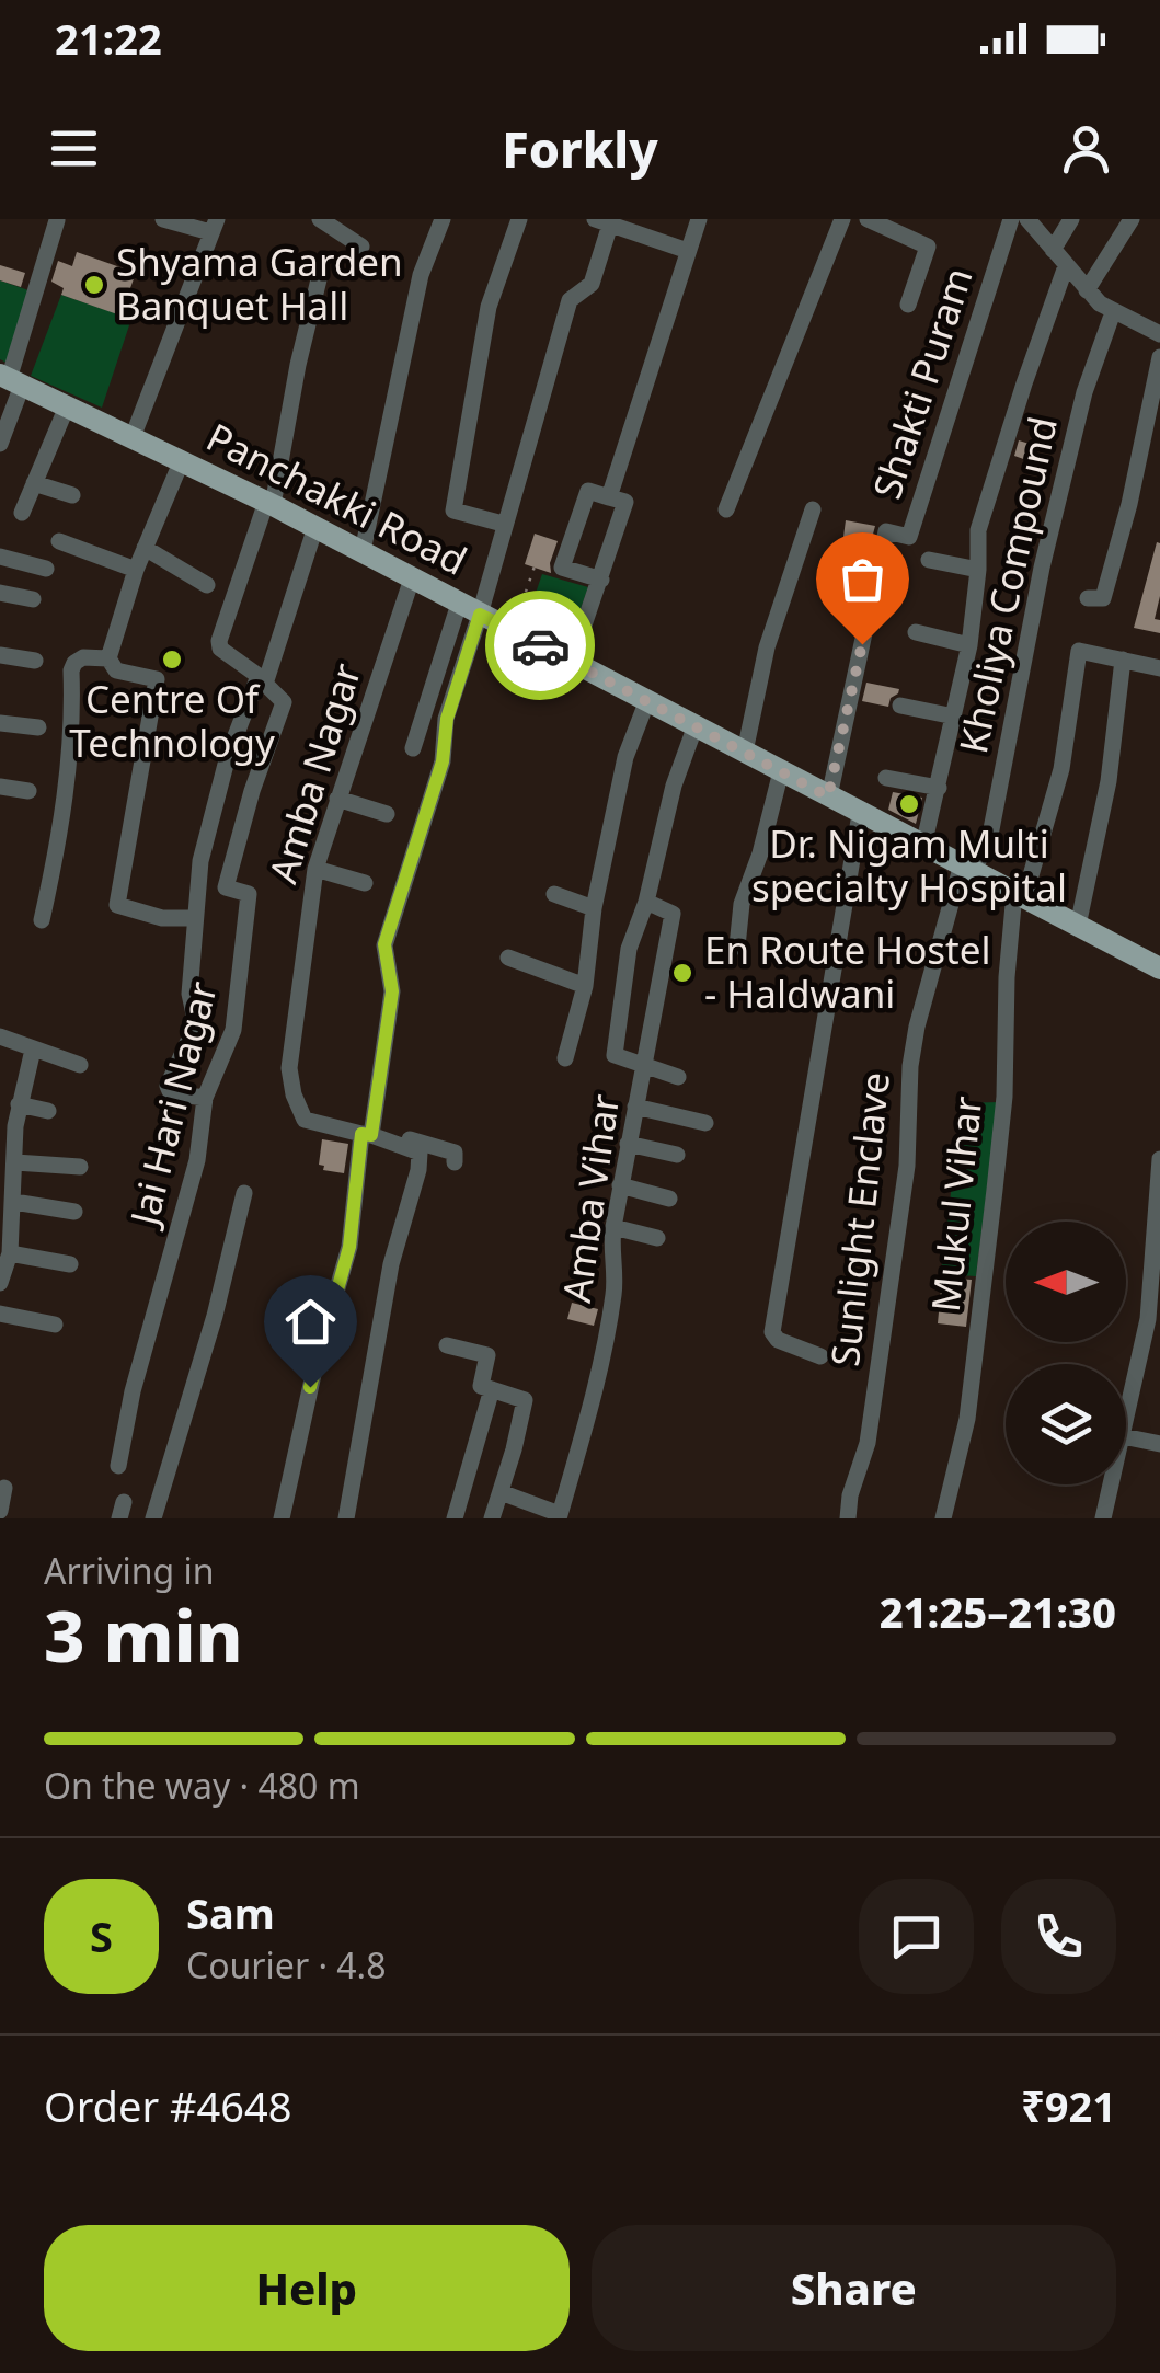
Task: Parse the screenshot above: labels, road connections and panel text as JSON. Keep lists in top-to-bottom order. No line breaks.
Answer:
{"streets":{"main road":["Panchakki Road"],"street":["Shakti Puram","Kholiya Compound","Amba Nagar","Jai Hari Nagar","Amba Vihar","Mukul Vihar","Sunlight Enclave"]},"crossings":[["Shakti Puram","Panchakki Road"],["Panchakki Road","Kholiya Compound"],["Panchakki Road","Amba Nagar"],["Panchakki Road","Jai Hari Nagar"],["Panchakki Road","Mukul Vihar"],["Panchakki Road","Sunlight Enclave"],["Kholiya Compound","Sunlight Enclave"]],"places":["Shyama Garden Banquet Hall","Centre Of Technology","Dr. Nigam Multi specialty Hospital","En Route Hostel - Haldwani"],"north":"left","page":{"status":"21:22","header":"Forkly","heading":["3 min","Arriving in","21:25–21:30"],"panel":["Sam","Courier · 4.8","Order #4648","₹921"],"bar":"On the way · 480 m","round":"S","buttons":["Help","Share"]}}
